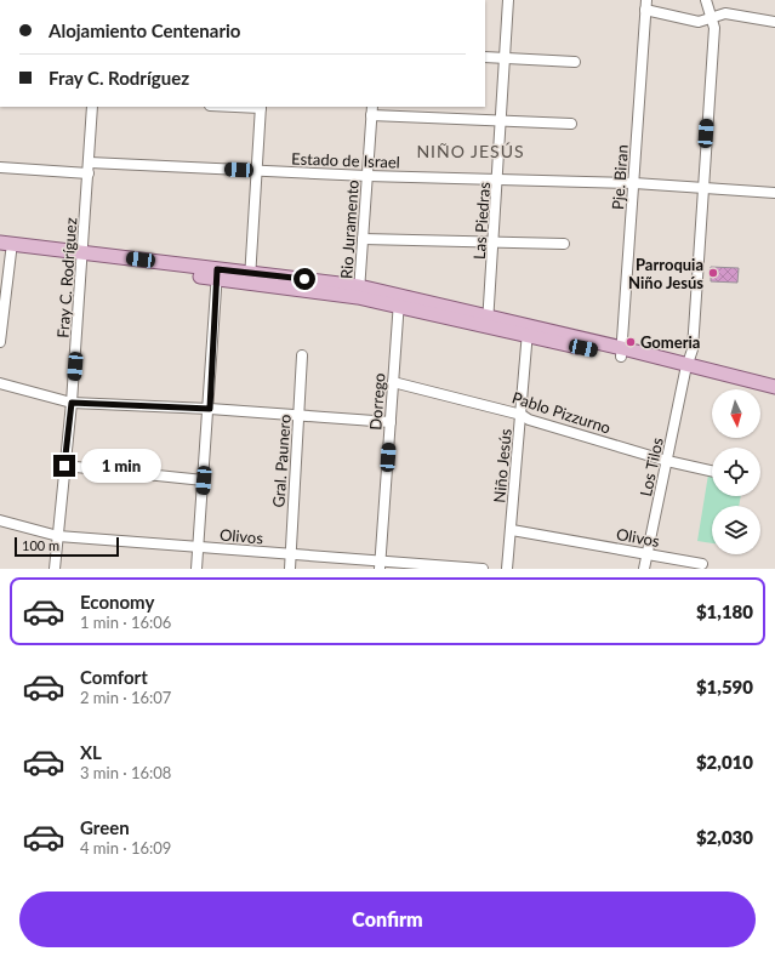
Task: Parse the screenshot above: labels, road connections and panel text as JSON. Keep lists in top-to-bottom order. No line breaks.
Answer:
{"streets":{"street":["Estado de Israel","Pje. Biran","Las Piedras","Rio Juramento","Fray C. Rodríguez","Dorrego","Pablo Pizzurno","Gral. Paunero","Niño Jesús","Los Tilos","Olivos"]},"crossings":[["Estado de Israel","Pje. Biran"],["Estado de Israel","Las Piedras"],["Estado de Israel","Rio Juramento"],["Estado de Israel","Fray C. Rodríguez"],["Estado de Israel","Los Tilos"],["Fray C. Rodríguez","Olivos"],["Dorrego","Pablo Pizzurno"],["Dorrego","Olivos"],["Pablo Pizzurno","Niño Jesús"],["Pablo Pizzurno","Los Tilos"],["Gral. Paunero","Olivos"],["Niño Jesús","Olivos"],["Los Tilos","Olivos"]],"districts":["NIÑO JESÚS"],"places":["Parroquia Niño Jesús","Gomeria"],"scale_bar":"100 m","north":"bottom","page":{"banner":["Alojamiento Centenario","Fray C. Rodríguez"],"bubble":"1 min","scale":"100 m","list":[{"name":"Economy","note":"1 min · 16:06","value":"$1,180"},{"name":"Comfort","note":"2 min · 16:07","value":"$1,590"},{"name":"XL","note":"3 min · 16:08","value":"$2,010"},{"name":"Green","note":"4 min · 16:09","value":"$2,030"}],"buttons":"Confirm"}}
